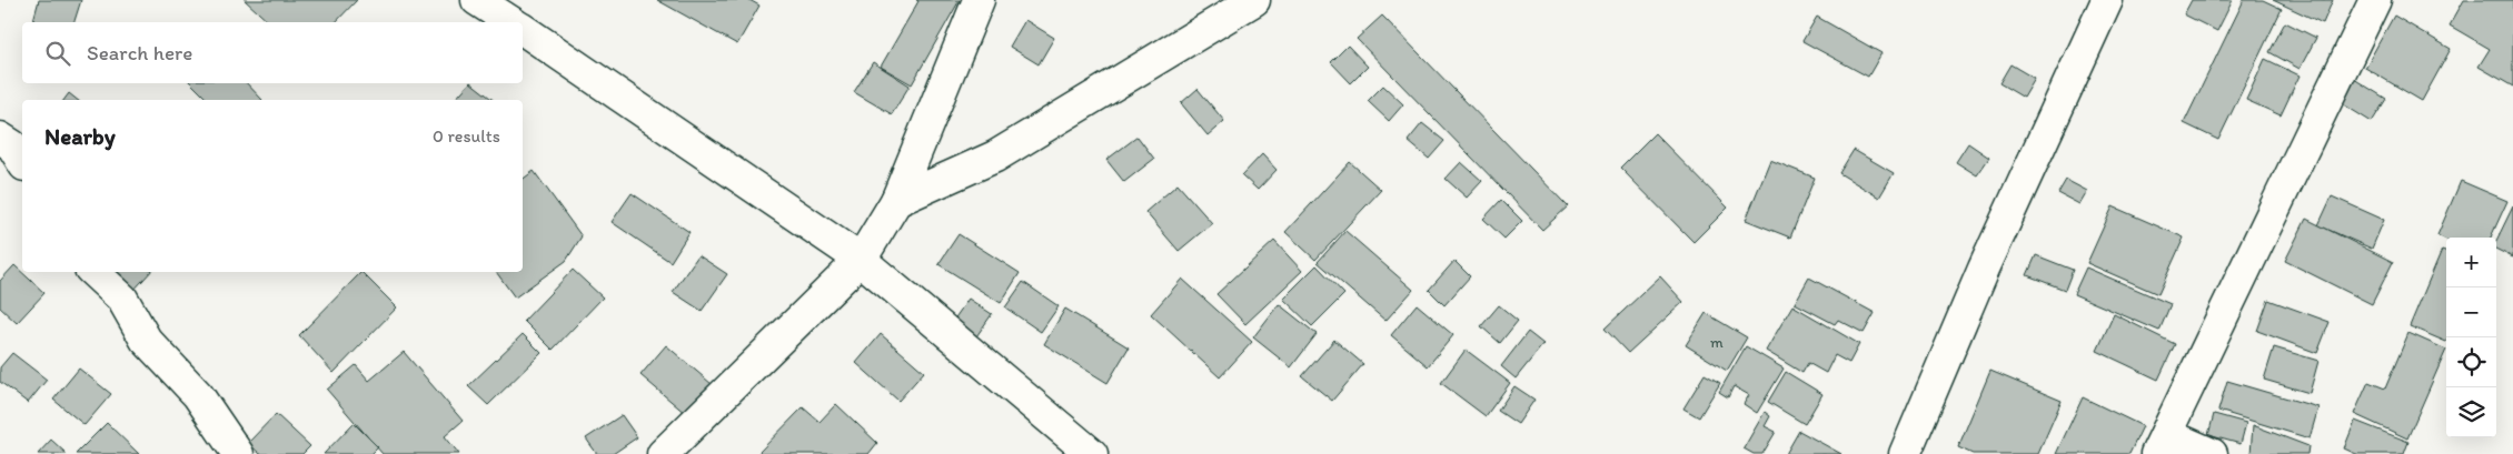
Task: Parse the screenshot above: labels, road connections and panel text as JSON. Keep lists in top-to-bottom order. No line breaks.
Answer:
{"house_numbers":["m"],"page":{"search":"Search here","heading":["Nearby","0 results"],"map_buttons":["+","−"]}}
